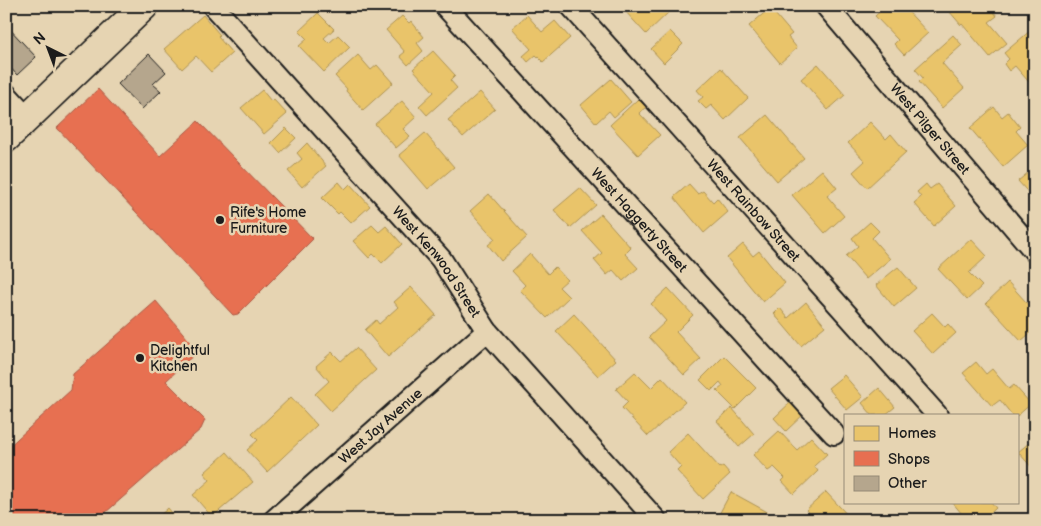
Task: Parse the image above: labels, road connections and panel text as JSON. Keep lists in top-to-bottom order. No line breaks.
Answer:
{"streets":{"street":["West Pilger Street","West Rainbow Street","West Haggerty Street","West Kenwood Street","West Jay Avenue"]},"crossings":[["West Kenwood Street","West Jay Avenue"]],"places":["Rife's Home Furniture","Delightful Kitchen"],"legend":["Homes","Shops","Other"],"north":"top left"}
